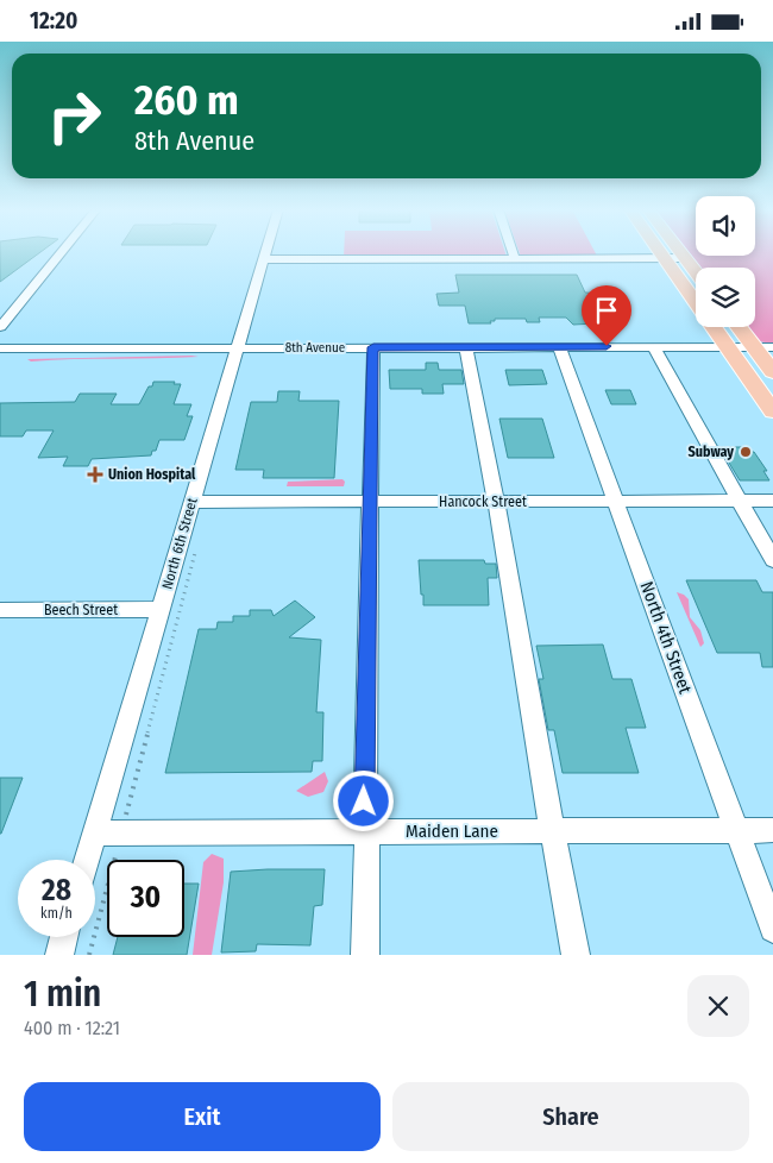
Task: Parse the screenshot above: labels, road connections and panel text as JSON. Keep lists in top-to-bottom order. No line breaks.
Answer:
{"streets":{"street":["8th Avenue","Hancock Street","North 6th Street","Beech Street","North 4th Street","Maiden Lane"]},"crossings":[["8th Avenue","North 6th Street"],["8th Avenue","North 4th Street"],["Hancock Street","North 6th Street"],["Hancock Street","North 4th Street"],["North 6th Street","Beech Street"],["North 6th Street","Maiden Lane"],["North 4th Street","Maiden Lane"]],"places":{"other":["Subway"],"health":["Union Hospital"]},"page":{"status":"12:20","turn":["260 m","8th Avenue"],"speed":"28 km/h","limit":"30","heading":["1 min","400 m · 12:21"],"buttons":["Exit","Share"]}}
